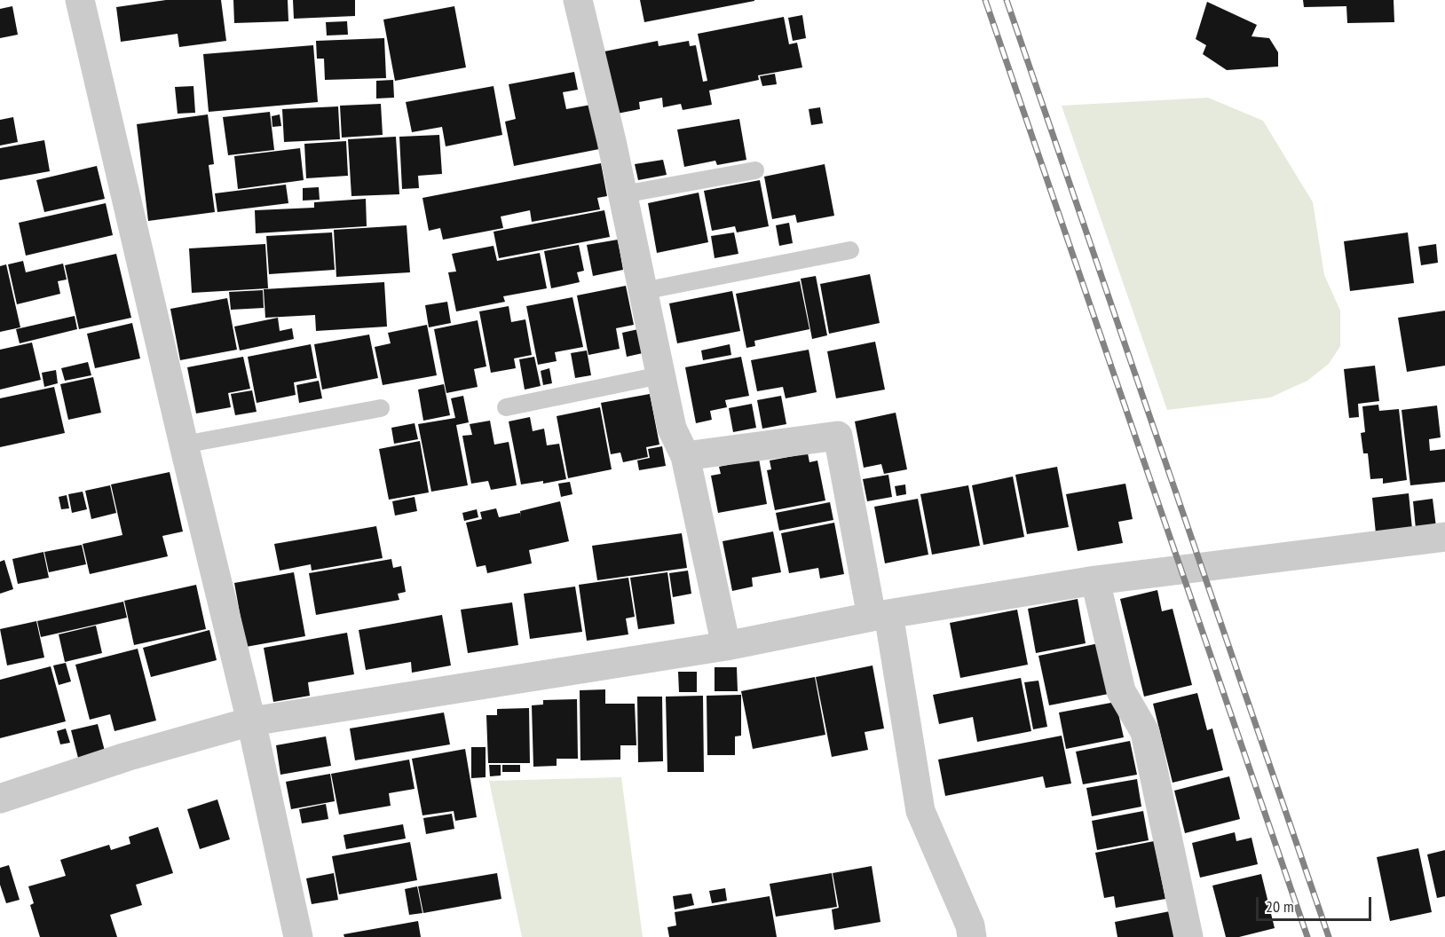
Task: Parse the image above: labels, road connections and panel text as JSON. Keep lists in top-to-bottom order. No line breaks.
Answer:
{"scale_bar":"20 m"}
